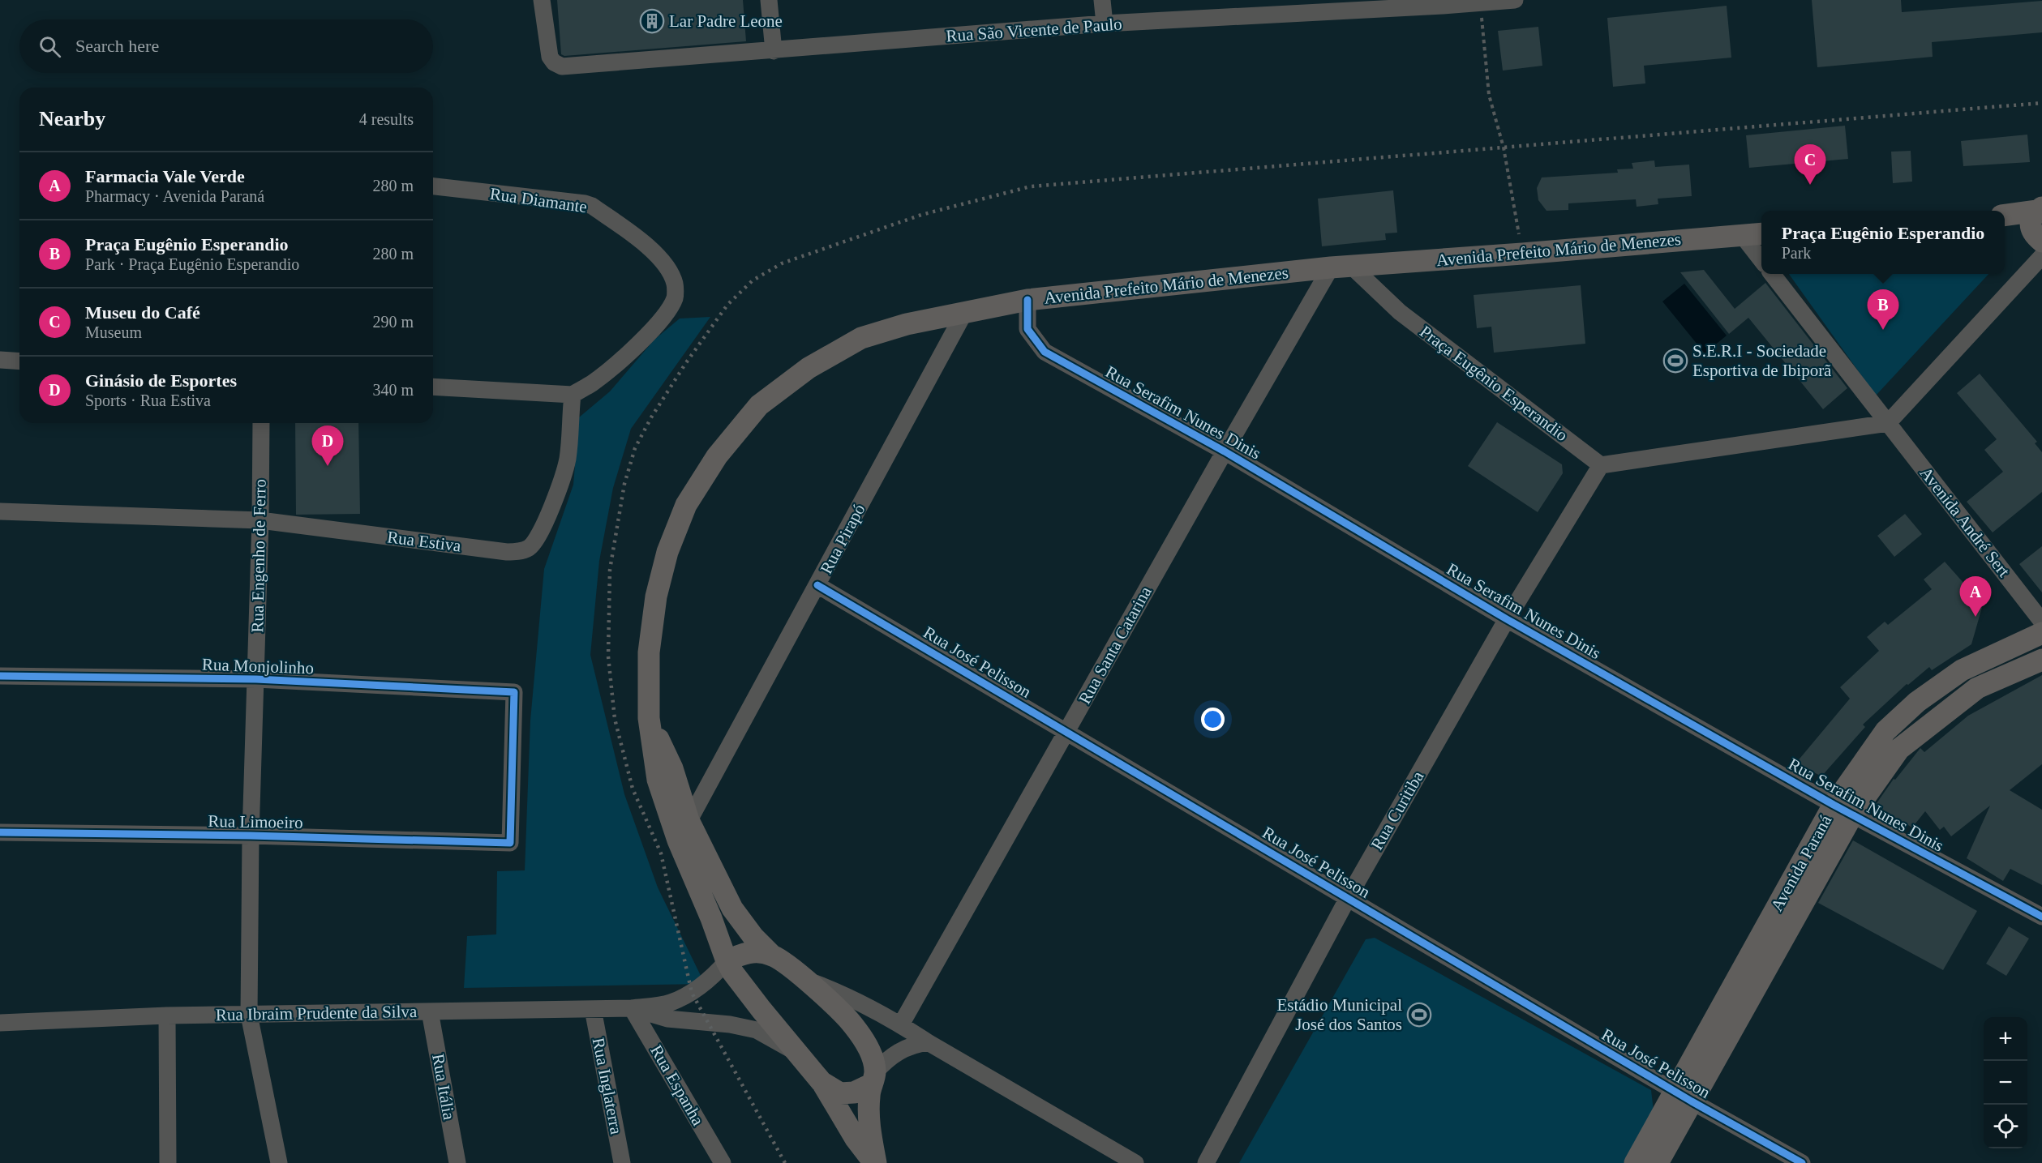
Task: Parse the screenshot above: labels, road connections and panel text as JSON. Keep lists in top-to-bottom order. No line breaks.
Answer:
{"streets":{"main road":["Avenida Prefeito Mário de Menezes","Avenida Paraná"],"street":["Rua São Vicente de Paulo","Rua Diamante","Praça Eugênio Esperandio","Rua Serafim Nunes Dinis","Avenida André Sert","Rua Pirapó","Rua Estiva","Rua Engenho de Ferro","Rua Santa Catarina","Rua José Pelisson","Rua Monjolinho","Rua Curitiba","Rua Limoeiro","Rua Ibraim Prudente da Silva","Rua Espanha","Rua Inglaterra","Rua Itália"]},"crossings":[["Rua Diamante","Rua Estiva"],["Avenida Prefeito Mário de Menezes","Praça Eugênio Esperandio"],["Avenida Prefeito Mário de Menezes","Rua Serafim Nunes Dinis"],["Avenida Prefeito Mário de Menezes","Rua Pirapó"],["Avenida Prefeito Mário de Menezes","Rua Santa Catarina"],["Avenida Prefeito Mário de Menezes","Rua Ibraim Prudente da Silva"],["Praça Eugênio Esperandio","Rua Santa Catarina"],["Praça Eugênio Esperandio","Rua Curitiba"],["Rua Serafim Nunes Dinis","Rua Santa Catarina"],["Rua Serafim Nunes Dinis","Rua Curitiba"],["Rua Serafim Nunes Dinis","Avenida Paraná"],["Rua Pirapó","Rua José Pelisson"],["Rua Estiva","Rua Engenho de Ferro"],["Rua Engenho de Ferro","Rua Monjolinho"],["Rua Engenho de Ferro","Rua Limoeiro"],["Rua Engenho de Ferro","Rua Ibraim Prudente da Silva"],["Rua Santa Catarina","Rua José Pelisson"],["Rua José Pelisson","Rua Curitiba"],["Rua José Pelisson","Avenida Paraná"],["Rua Monjolinho","Rua Limoeiro"],["Rua Ibraim Prudente da Silva","Rua Espanha"],["Rua Ibraim Prudente da Silva","Rua Inglaterra"],["Rua Ibraim Prudente da Silva","Rua Itália"]],"places":{"building":["Lar Padre Leone"],"sports":["S.E.R.I - Sociedade Esportiva de Ibiporã","Estádio Municipal José dos Santos"]},"page":{"search":"Search here","heading":["Nearby","4 results"],"pins":["C","B","D","A"],"list":[{"mark":"A","name":"Farmacia Vale Verde","note":"Pharmacy · Avenida Paraná","value":"280 m"},{"mark":"B","name":"Praça Eugênio Esperandio","note":"Park · Praça Eugênio Esperandio","value":"280 m"},{"mark":"C","name":"Museu do Café","note":"Museum","value":"290 m"},{"mark":"D","name":"Ginásio de Esportes","note":"Sports · Rua Estiva","value":"340 m"}],"popup":["Praça Eugênio Esperandio","Park"],"map_buttons":["+","−"]}}
